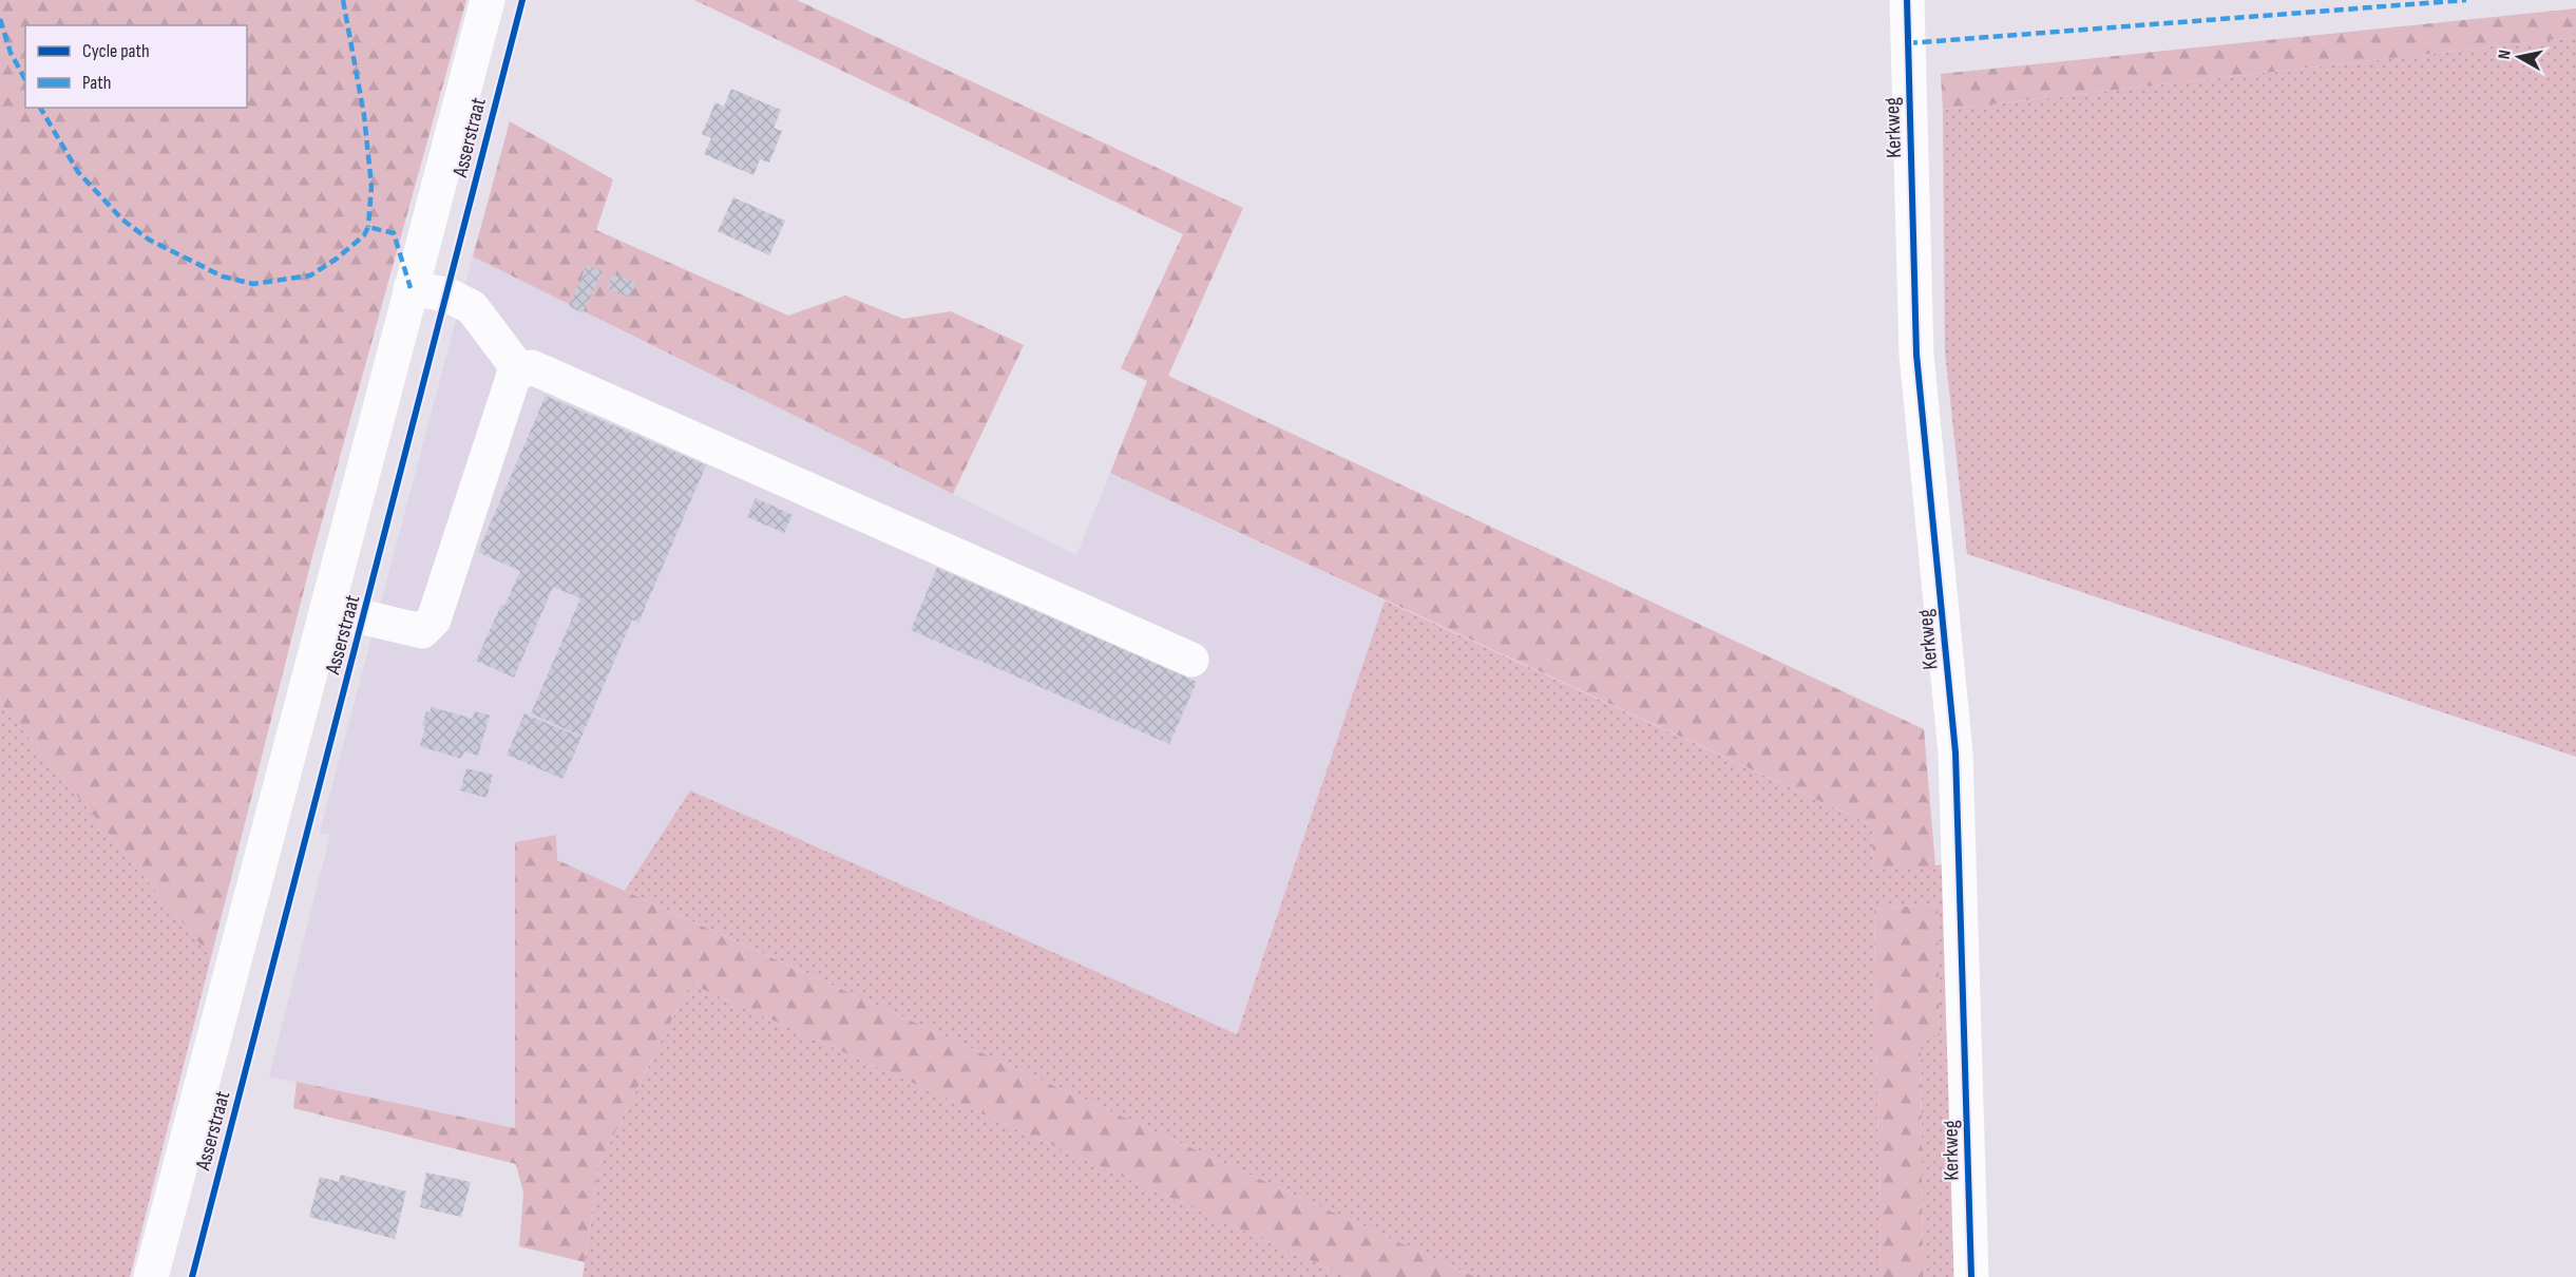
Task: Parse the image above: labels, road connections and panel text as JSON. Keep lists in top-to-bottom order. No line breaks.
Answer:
{"streets":{"main road":["Kerkweg","Asserstraat"]},"legend":["Cycle path","Path"],"north":"left"}
